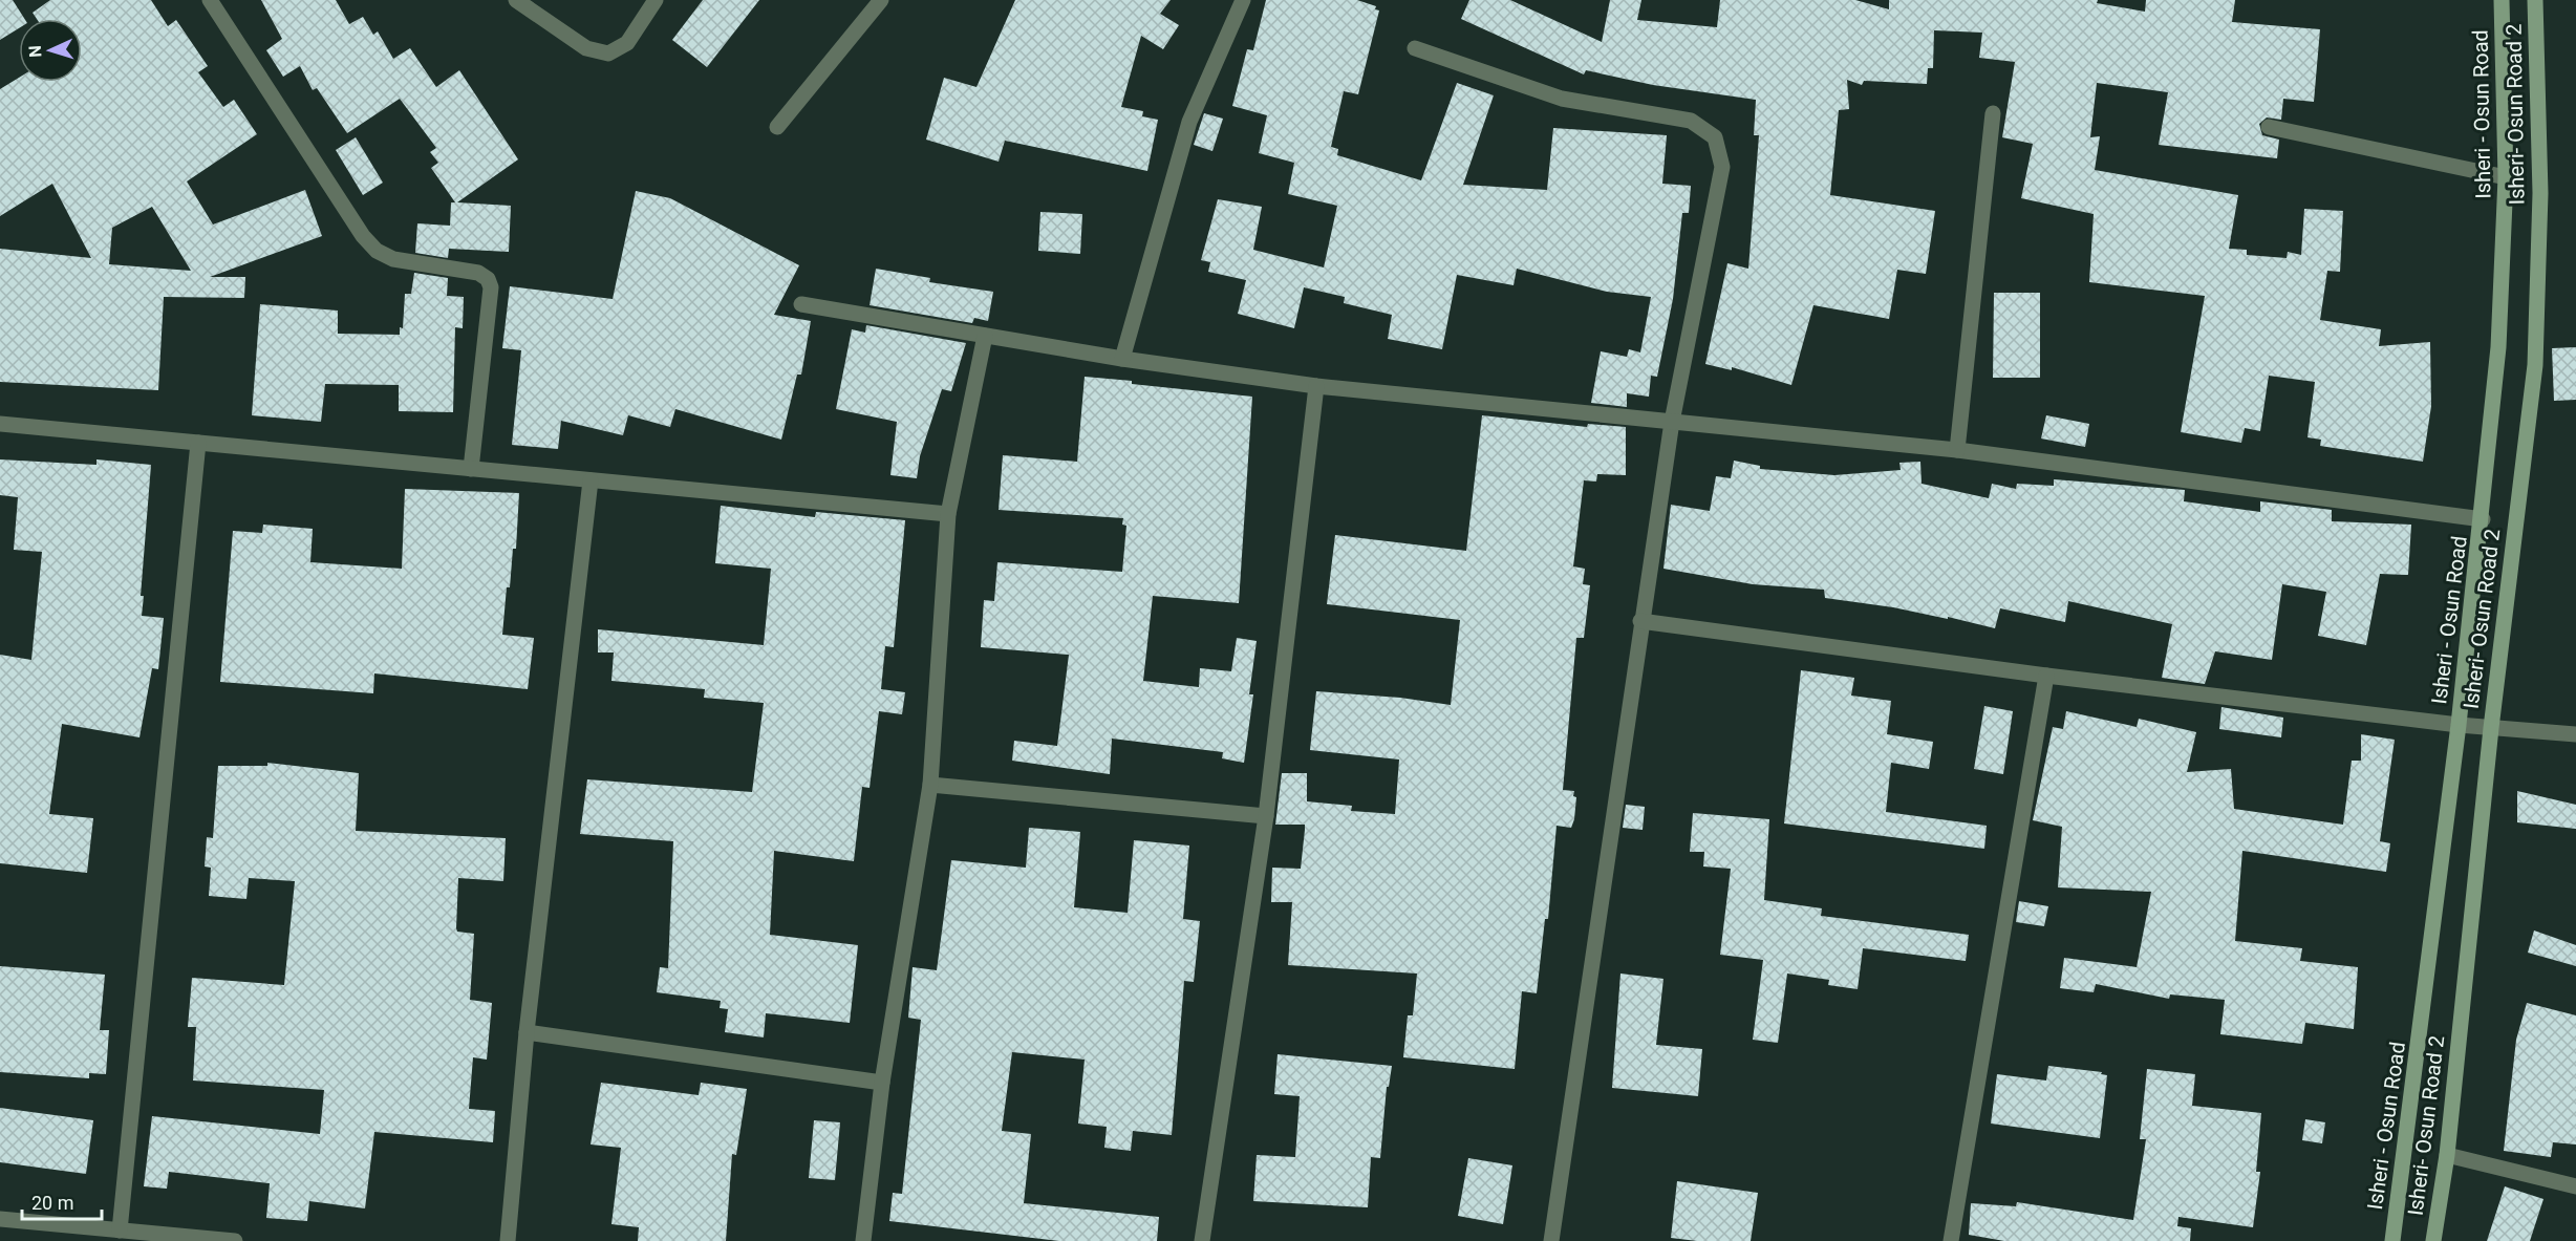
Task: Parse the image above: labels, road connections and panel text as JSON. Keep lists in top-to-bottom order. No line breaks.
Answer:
{"streets":{"main road":["Isheri - Osun Road","Isheri- Osun Road 2"]},"scale_bar":"20 m","north":"left"}
